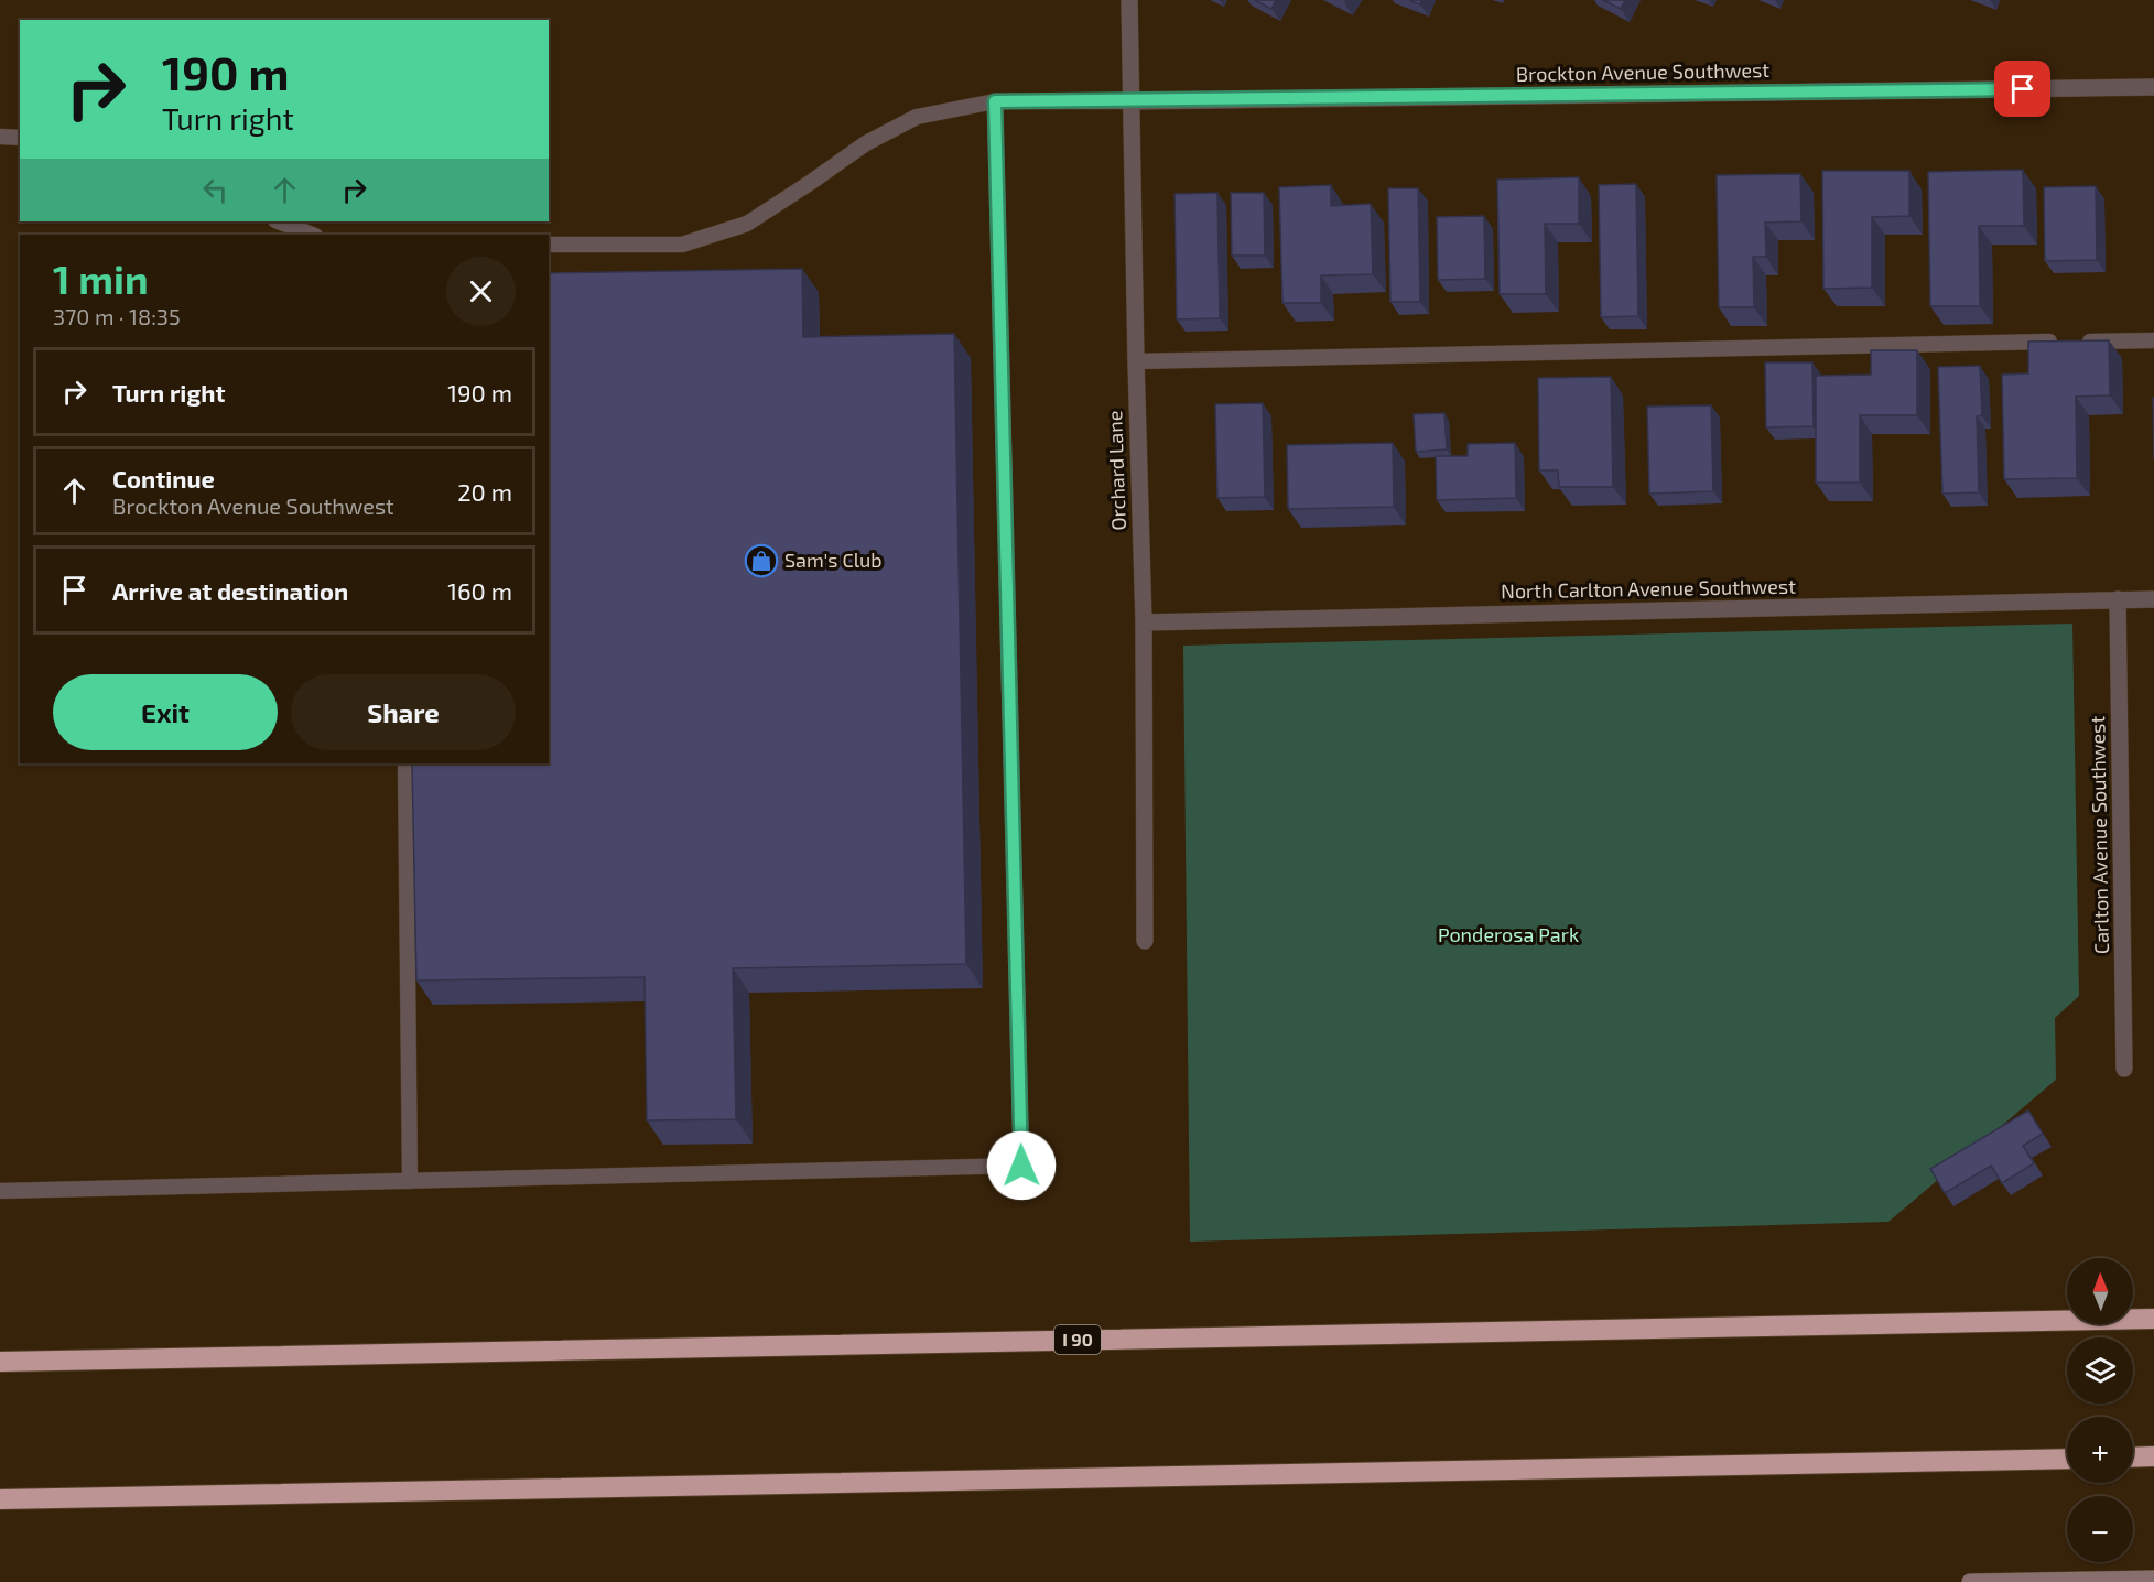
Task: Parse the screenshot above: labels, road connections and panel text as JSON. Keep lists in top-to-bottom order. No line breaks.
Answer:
{"streets":{"highway":["I 90"],"street":["Brockton Avenue Southwest","Orchard Lane","North Carlton Avenue Southwest","Carlton Avenue Southwest"]},"crossings":[["Brockton Avenue Southwest","Orchard Lane"],["Orchard Lane","North Carlton Avenue Southwest"],["North Carlton Avenue Southwest","Carlton Avenue Southwest"]],"parks":["Ponderosa Park"],"places":{"shop":["Sam's Club"]},"north":"top","page":{"turn":["190 m","Turn right"],"heading":["1 min","370 m · 18:35"],"list":[{"name":"Turn right","value":"190 m"},{"name":"Continue","note":"Brockton Avenue Southwest","value":"20 m"},{"name":"Arrive at destination","value":"160 m"}],"buttons":["Exit","Share"],"map_buttons":["+","−"]}}
